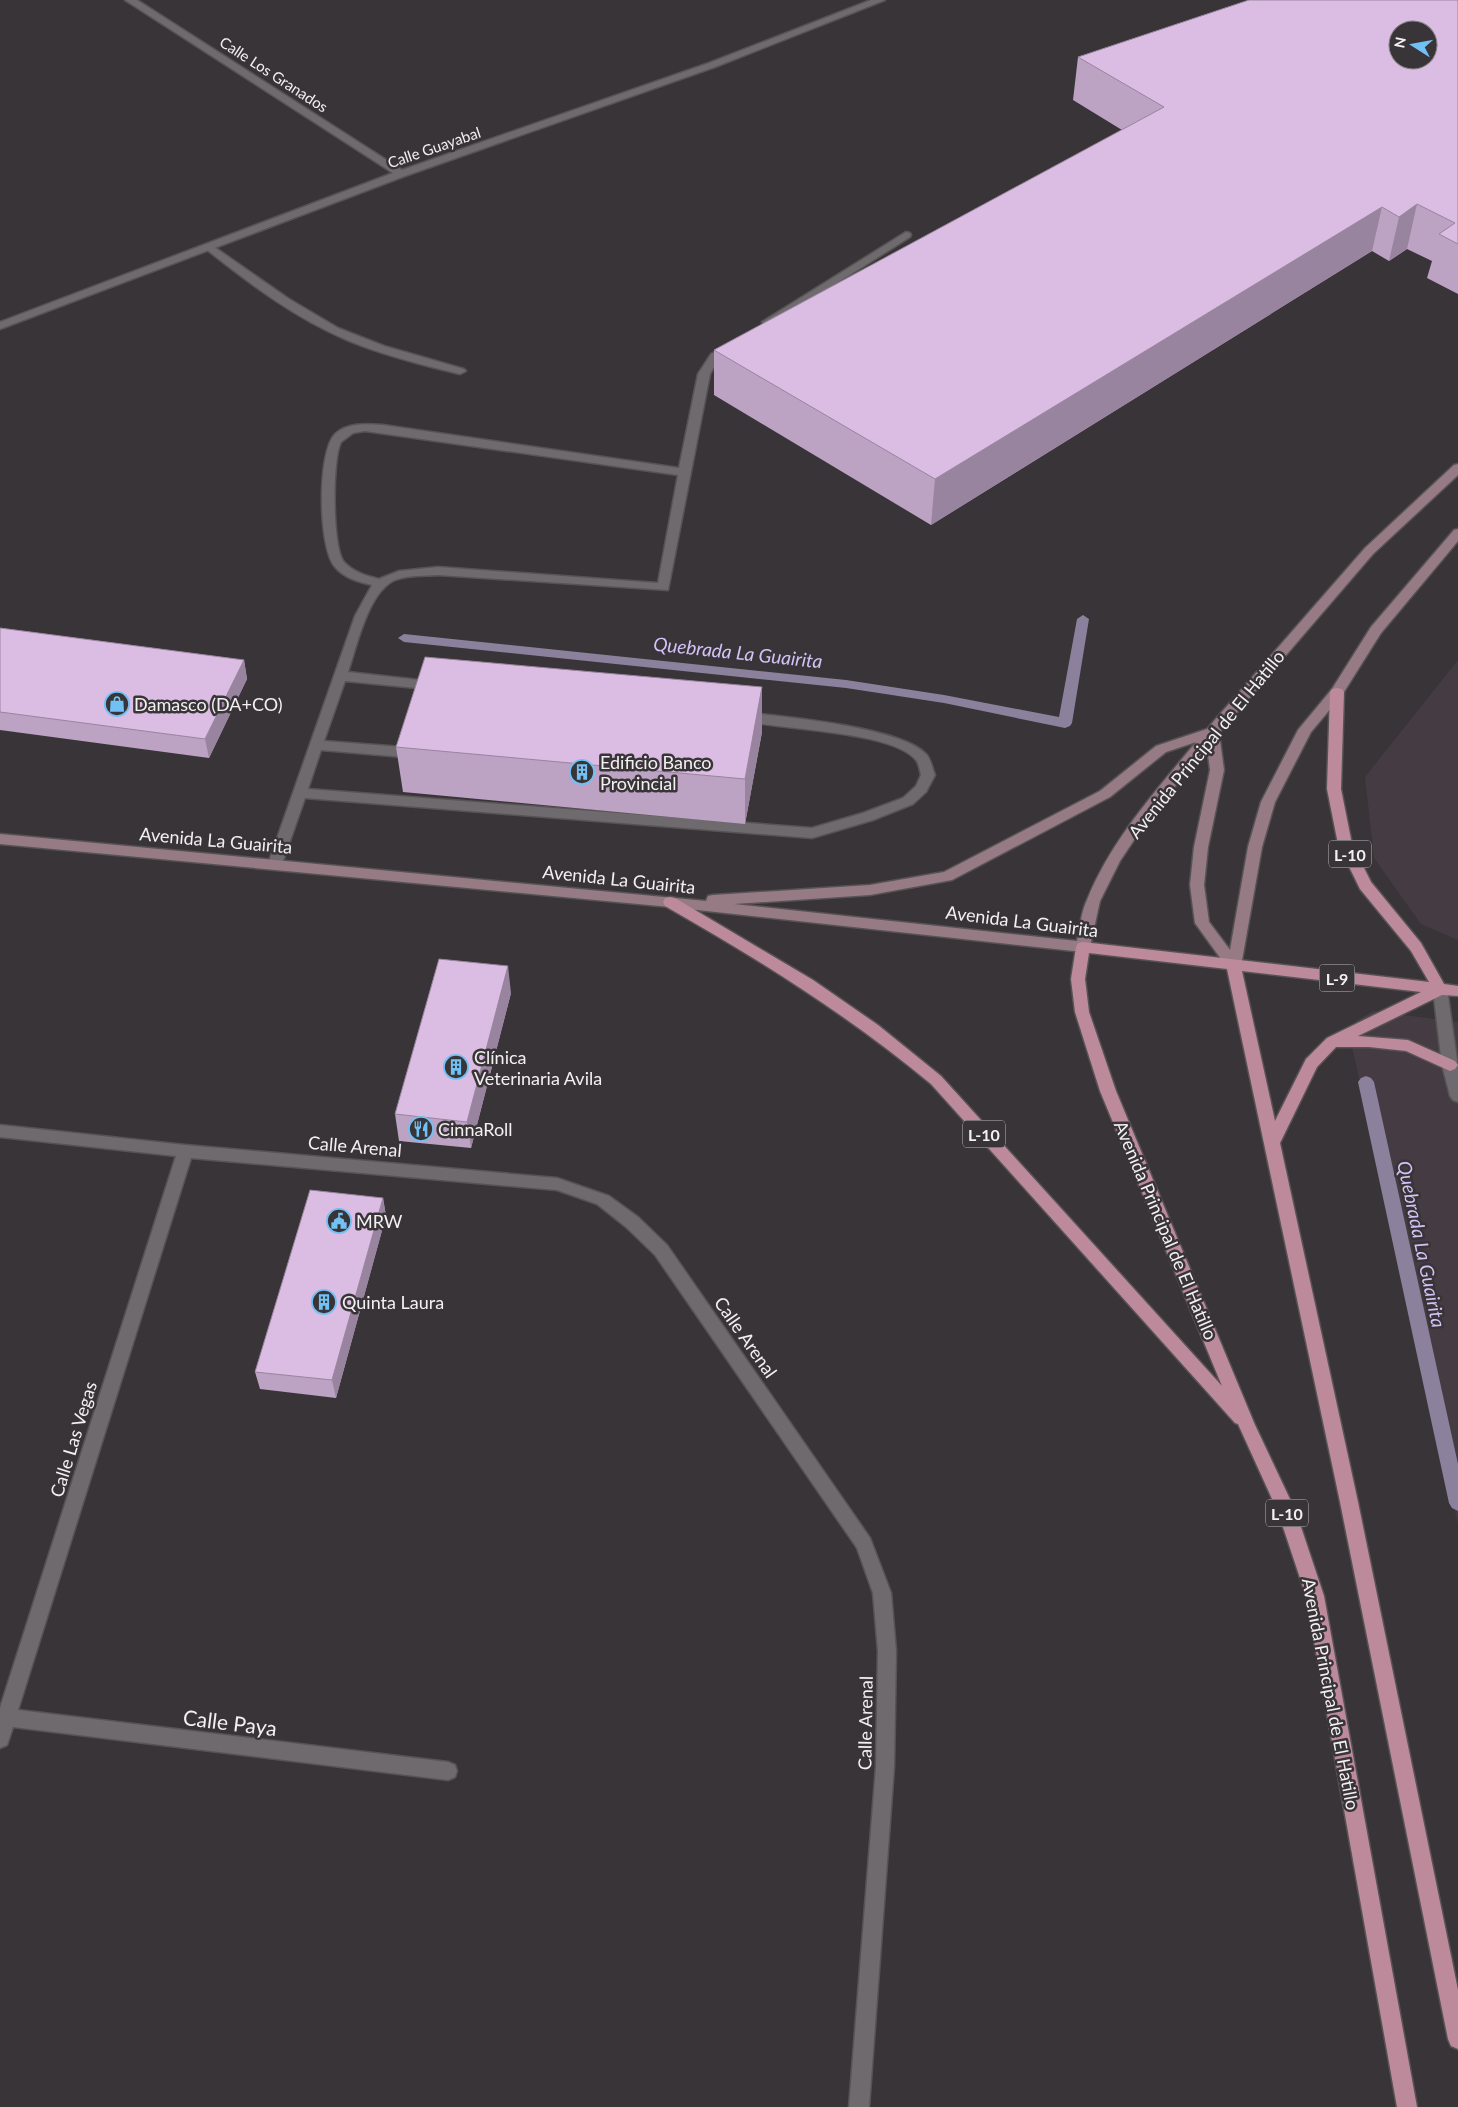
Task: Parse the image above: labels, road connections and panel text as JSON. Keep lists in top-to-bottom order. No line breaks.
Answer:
{"streets":{"main road":["Avenida Principal de El Hatillo","Avenida La Guairita","L-10","L-9"],"street":["Calle Los Granados","Calle Guayabal","Calle Arenal","Calle Las Vegas","Calle Paya"]},"crossings":[["Calle Los Granados","Calle Guayabal"],["Avenida Principal de El Hatillo","Avenida La Guairita"],["Avenida Principal de El Hatillo","L-10"],["Avenida La Guairita","L-10"],["Avenida La Guairita","L-9"],["L-10","L-9"],["Calle Arenal","Calle Las Vegas"],["Calle Las Vegas","Calle Paya"]],"water":["Quebrada La Guairita"],"places":{"shop":["Damasco (DA+CO)"],"building":["Edificio Banco Provincial","Clínica Veterinaria Avila","Quinta Laura"],"restaurant":["CinnaRoll"],"public building":["MRW"]},"north":"left"}
